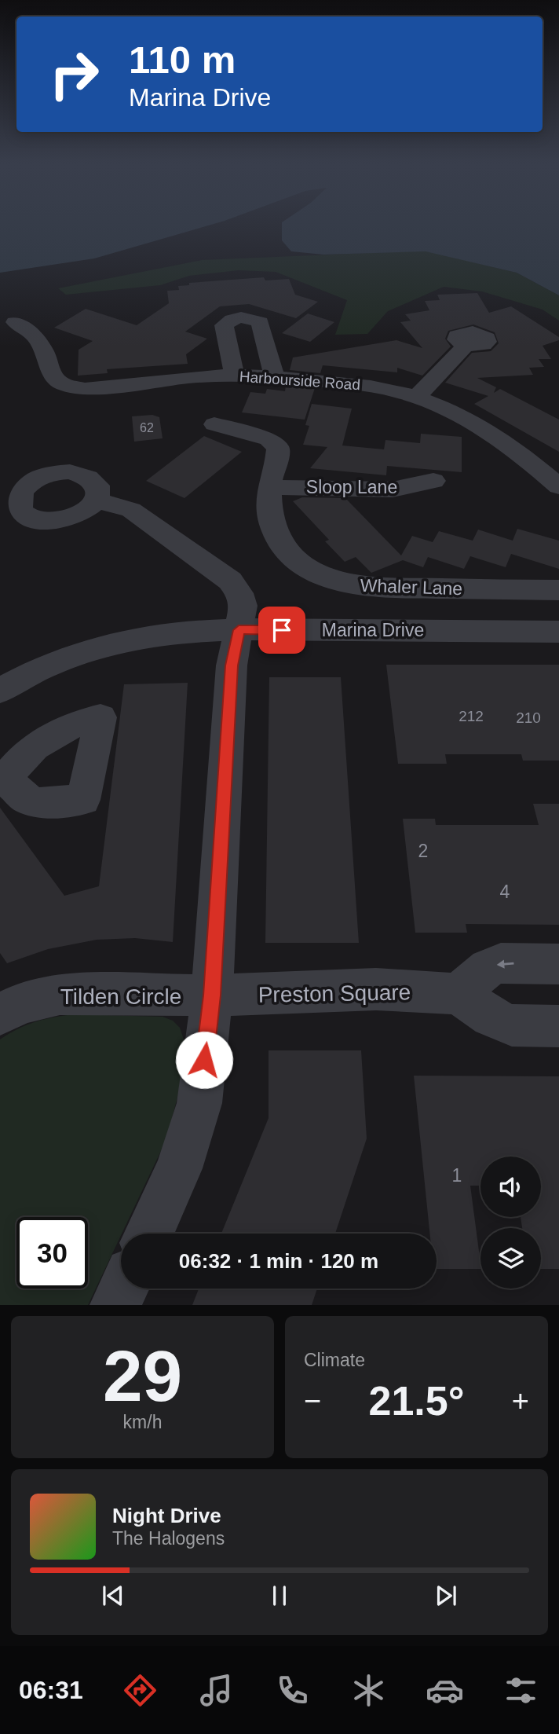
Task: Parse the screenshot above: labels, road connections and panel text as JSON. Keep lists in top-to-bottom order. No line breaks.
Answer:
{"streets":{"street":["Harbourside Road","Sloop Lane","Whaler Lane","Marina Drive","Preston Square","Tilden Circle"]},"crossings":[["Sloop Lane","Whaler Lane"],["Preston Square","Tilden Circle"]],"house_numbers":["62","212","210","2","4","1"],"page":{"turn":["110 m","Marina Drive"],"limit":"30","trip":"06:32 · 1 min · 120 m","tile":[["29","km/h"],"Climate"],"heat":["−","21.5°","+"],"song":["Night Drive","The Halogens"],"tabs":"06:31"}}
